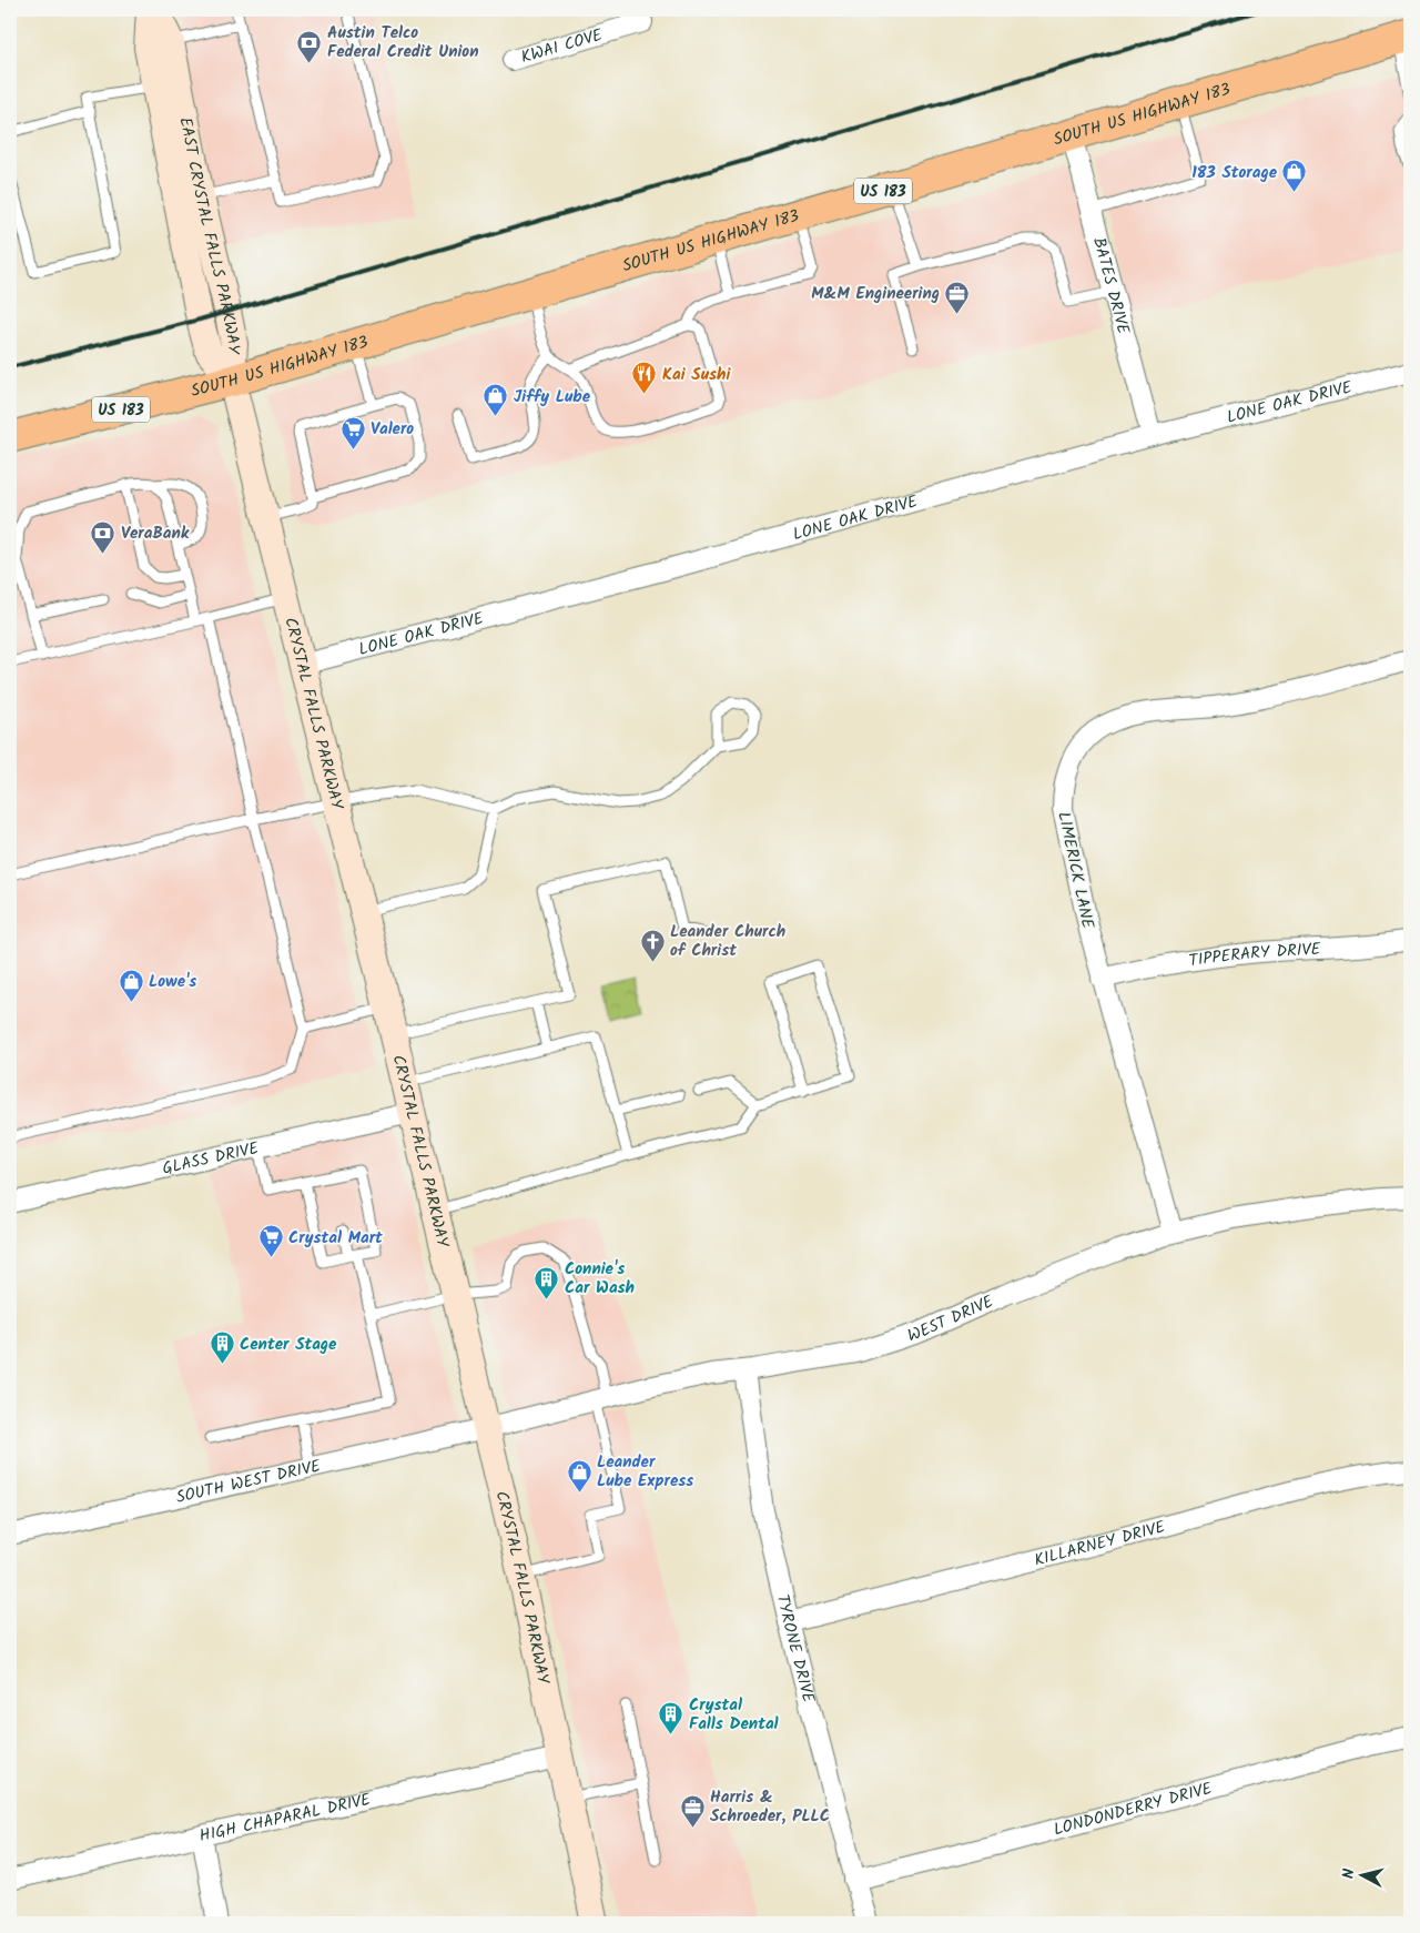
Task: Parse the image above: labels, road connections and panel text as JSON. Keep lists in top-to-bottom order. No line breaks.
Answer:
{"streets":{"main road":["SOUTH US HIGHWAY 183","US 183","EAST CRYSTAL FALLS PARKWAY","CRYSTAL FALLS PARKWAY"],"street":["KWAI COVE","BATES DRIVE","LONE OAK DRIVE","LIMERICK LANE","TIPPERARY DRIVE","GLASS DRIVE","WEST DRIVE","SOUTH WEST DRIVE","KILLARNEY DRIVE","TYRONE DRIVE","LONDONDERRY DRIVE","HIGH CHAPARAL DRIVE"]},"crossings":[["SOUTH US HIGHWAY 183","EAST CRYSTAL FALLS PARKWAY"],["SOUTH US HIGHWAY 183","BATES DRIVE"],["SOUTH US HIGHWAY 183","CRYSTAL FALLS PARKWAY"],["EAST CRYSTAL FALLS PARKWAY","CRYSTAL FALLS PARKWAY"],["BATES DRIVE","LONE OAK DRIVE"],["LONE OAK DRIVE","CRYSTAL FALLS PARKWAY"],["CRYSTAL FALLS PARKWAY","GLASS DRIVE"],["CRYSTAL FALLS PARKWAY","WEST DRIVE"],["CRYSTAL FALLS PARKWAY","SOUTH WEST DRIVE"],["CRYSTAL FALLS PARKWAY","HIGH CHAPARAL DRIVE"],["LIMERICK LANE","TIPPERARY DRIVE"],["LIMERICK LANE","WEST DRIVE"],["WEST DRIVE","SOUTH WEST DRIVE"],["WEST DRIVE","TYRONE DRIVE"],["KILLARNEY DRIVE","TYRONE DRIVE"],["TYRONE DRIVE","LONDONDERRY DRIVE"]],"places":{"bank":["Austin Telco Federal Credit Union","VeraBank"],"shop":["183 Storage","Jiffy Lube","Lowe's","Leander Lube Express"],"office":["M&M Engineering","Harris & Schroeder, PLLC"],"restaurant":["Kai Sushi"],"supermarket":["Valero","Crystal Mart"],"church":["Leander Church of Christ"],"building":["Connie's Car Wash","Center Stage","Crystal Falls Dental"]},"north":"left"}
